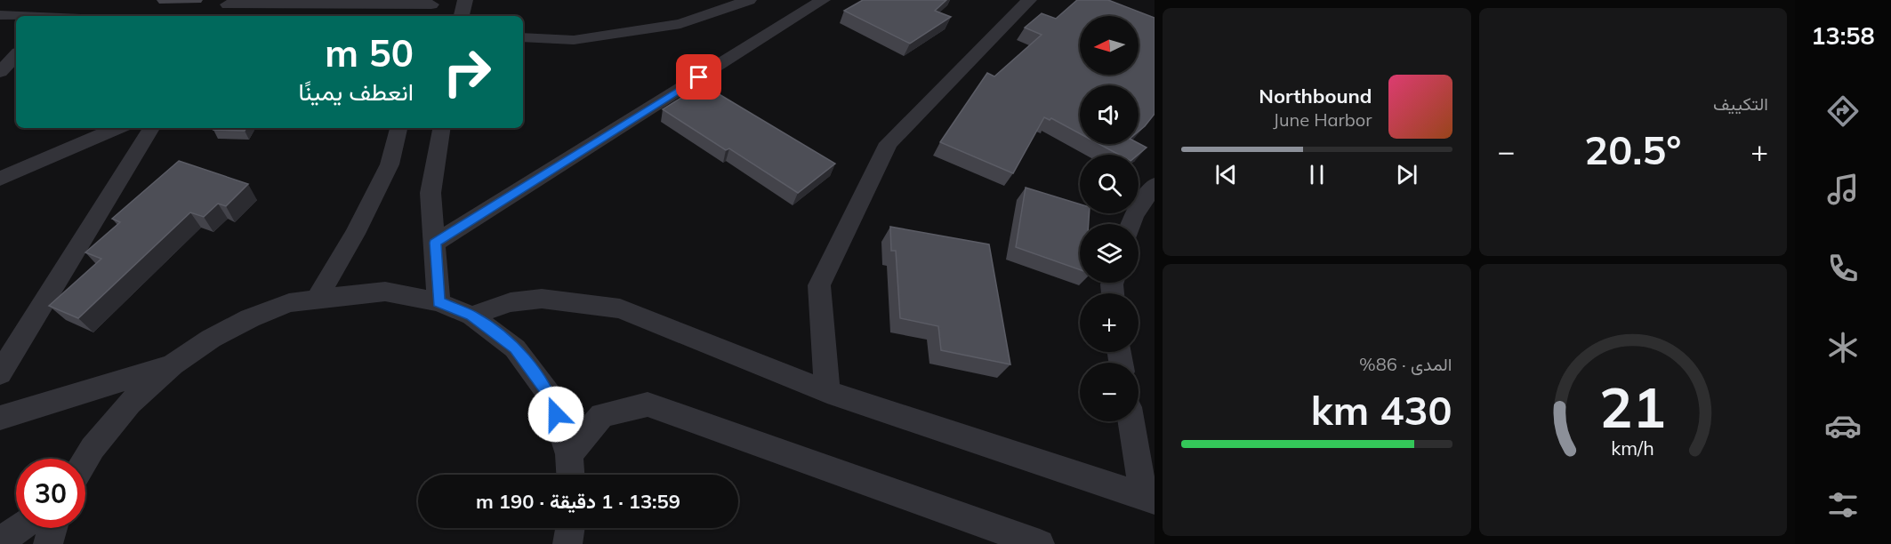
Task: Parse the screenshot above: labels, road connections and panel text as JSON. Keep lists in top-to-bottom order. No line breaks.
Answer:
{"north":"left","page":{"tabs":"13:58","tile":["التكييف",["المدى · 86%","430 km"]],"map_buttons":["+","−"],"turn":["50 m","انعطف يمينًا"],"song":["Northbound","June Harbor"],"heat":["−","20.5°","+"],"limit":"30","trip":"13:59 · 1 دقيقة · 190 m","gauge":["21","km/h"]}}
